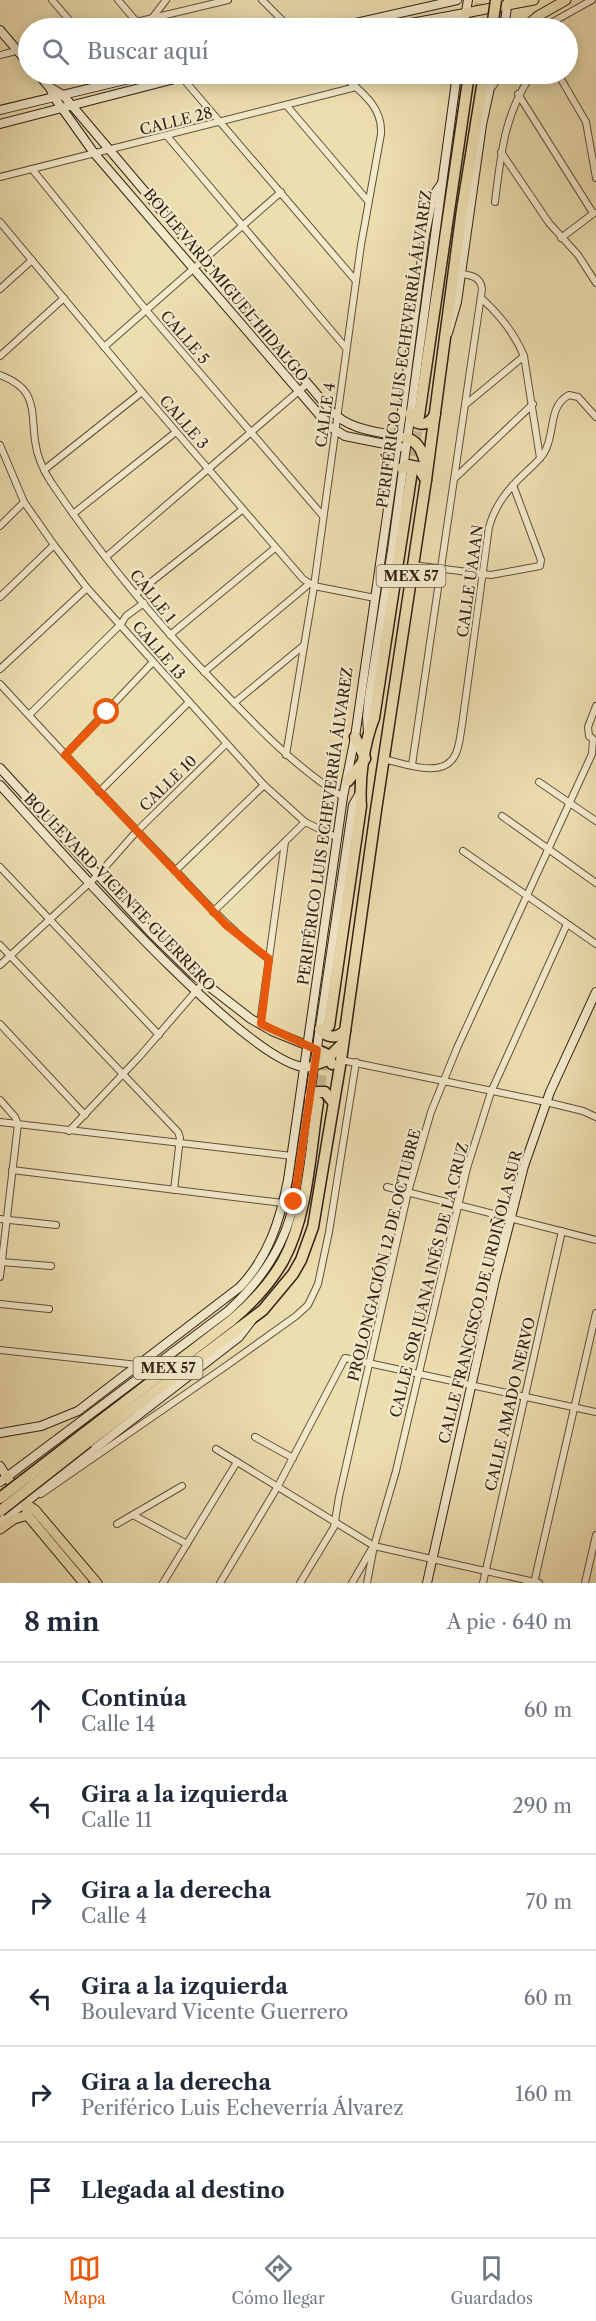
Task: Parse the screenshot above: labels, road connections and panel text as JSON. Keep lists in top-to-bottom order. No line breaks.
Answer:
{"streets":{"highway":["PERIFÉRICO LUIS ECHEVERRÍA ÁLVAREZ","MEX 57"],"street":["CALLE 28","BOULEVARD MIGUEL HIDALGO","CALLE 5","CALLE 4","CALLE 3","CALLE UAAAN","CALLE 1","CALLE 13","CALLE 10","BOULEVARD VICENTE GUERRERO","PROLONGACIÓN 12 DE OCTUBRE","CALLE SOR JUANA INÉS DE LA CRUZ","CALLE FRANCISCO DE URDIÑOLA SUR","CALLE AMADO NERVO"]},"crossings":[["CALLE 28","BOULEVARD MIGUEL HIDALGO"],["CALLE 28","CALLE 5"],["CALLE 28","CALLE 4"],["BOULEVARD MIGUEL HIDALGO","PERIFÉRICO LUIS ECHEVERRÍA ÁLVAREZ"],["BOULEVARD MIGUEL HIDALGO","CALLE 4"],["CALLE 5","CALLE 4"],["PERIFÉRICO LUIS ECHEVERRÍA ÁLVAREZ","MEX 57"],["PERIFÉRICO LUIS ECHEVERRÍA ÁLVAREZ","CALLE UAAAN"],["PERIFÉRICO LUIS ECHEVERRÍA ÁLVAREZ","CALLE 1"],["PERIFÉRICO LUIS ECHEVERRÍA ÁLVAREZ","CALLE 13"],["PERIFÉRICO LUIS ECHEVERRÍA ÁLVAREZ","BOULEVARD VICENTE GUERRERO"],["CALLE 4","CALLE 3"],["CALLE 4","CALLE 1"],["CALLE 13","CALLE 10"],["CALLE 10","BOULEVARD VICENTE GUERRERO"]],"page":{"search":"Buscar aquí","heading":["8 min","A pie · 640 m"],"list":[["Continúa","Calle 14","60 m"],["Gira a la izquierda","Calle 11","290 m"],["Gira a la derecha","Calle 4","70 m"],["Gira a la izquierda","Boulevard Vicente Guerrero","60 m"],["Gira a la derecha","Periférico Luis Echeverría Álvarez","160 m"],"Llegada al destino"],"nav":["Mapa","Cómo llegar","Guardados"]}}
